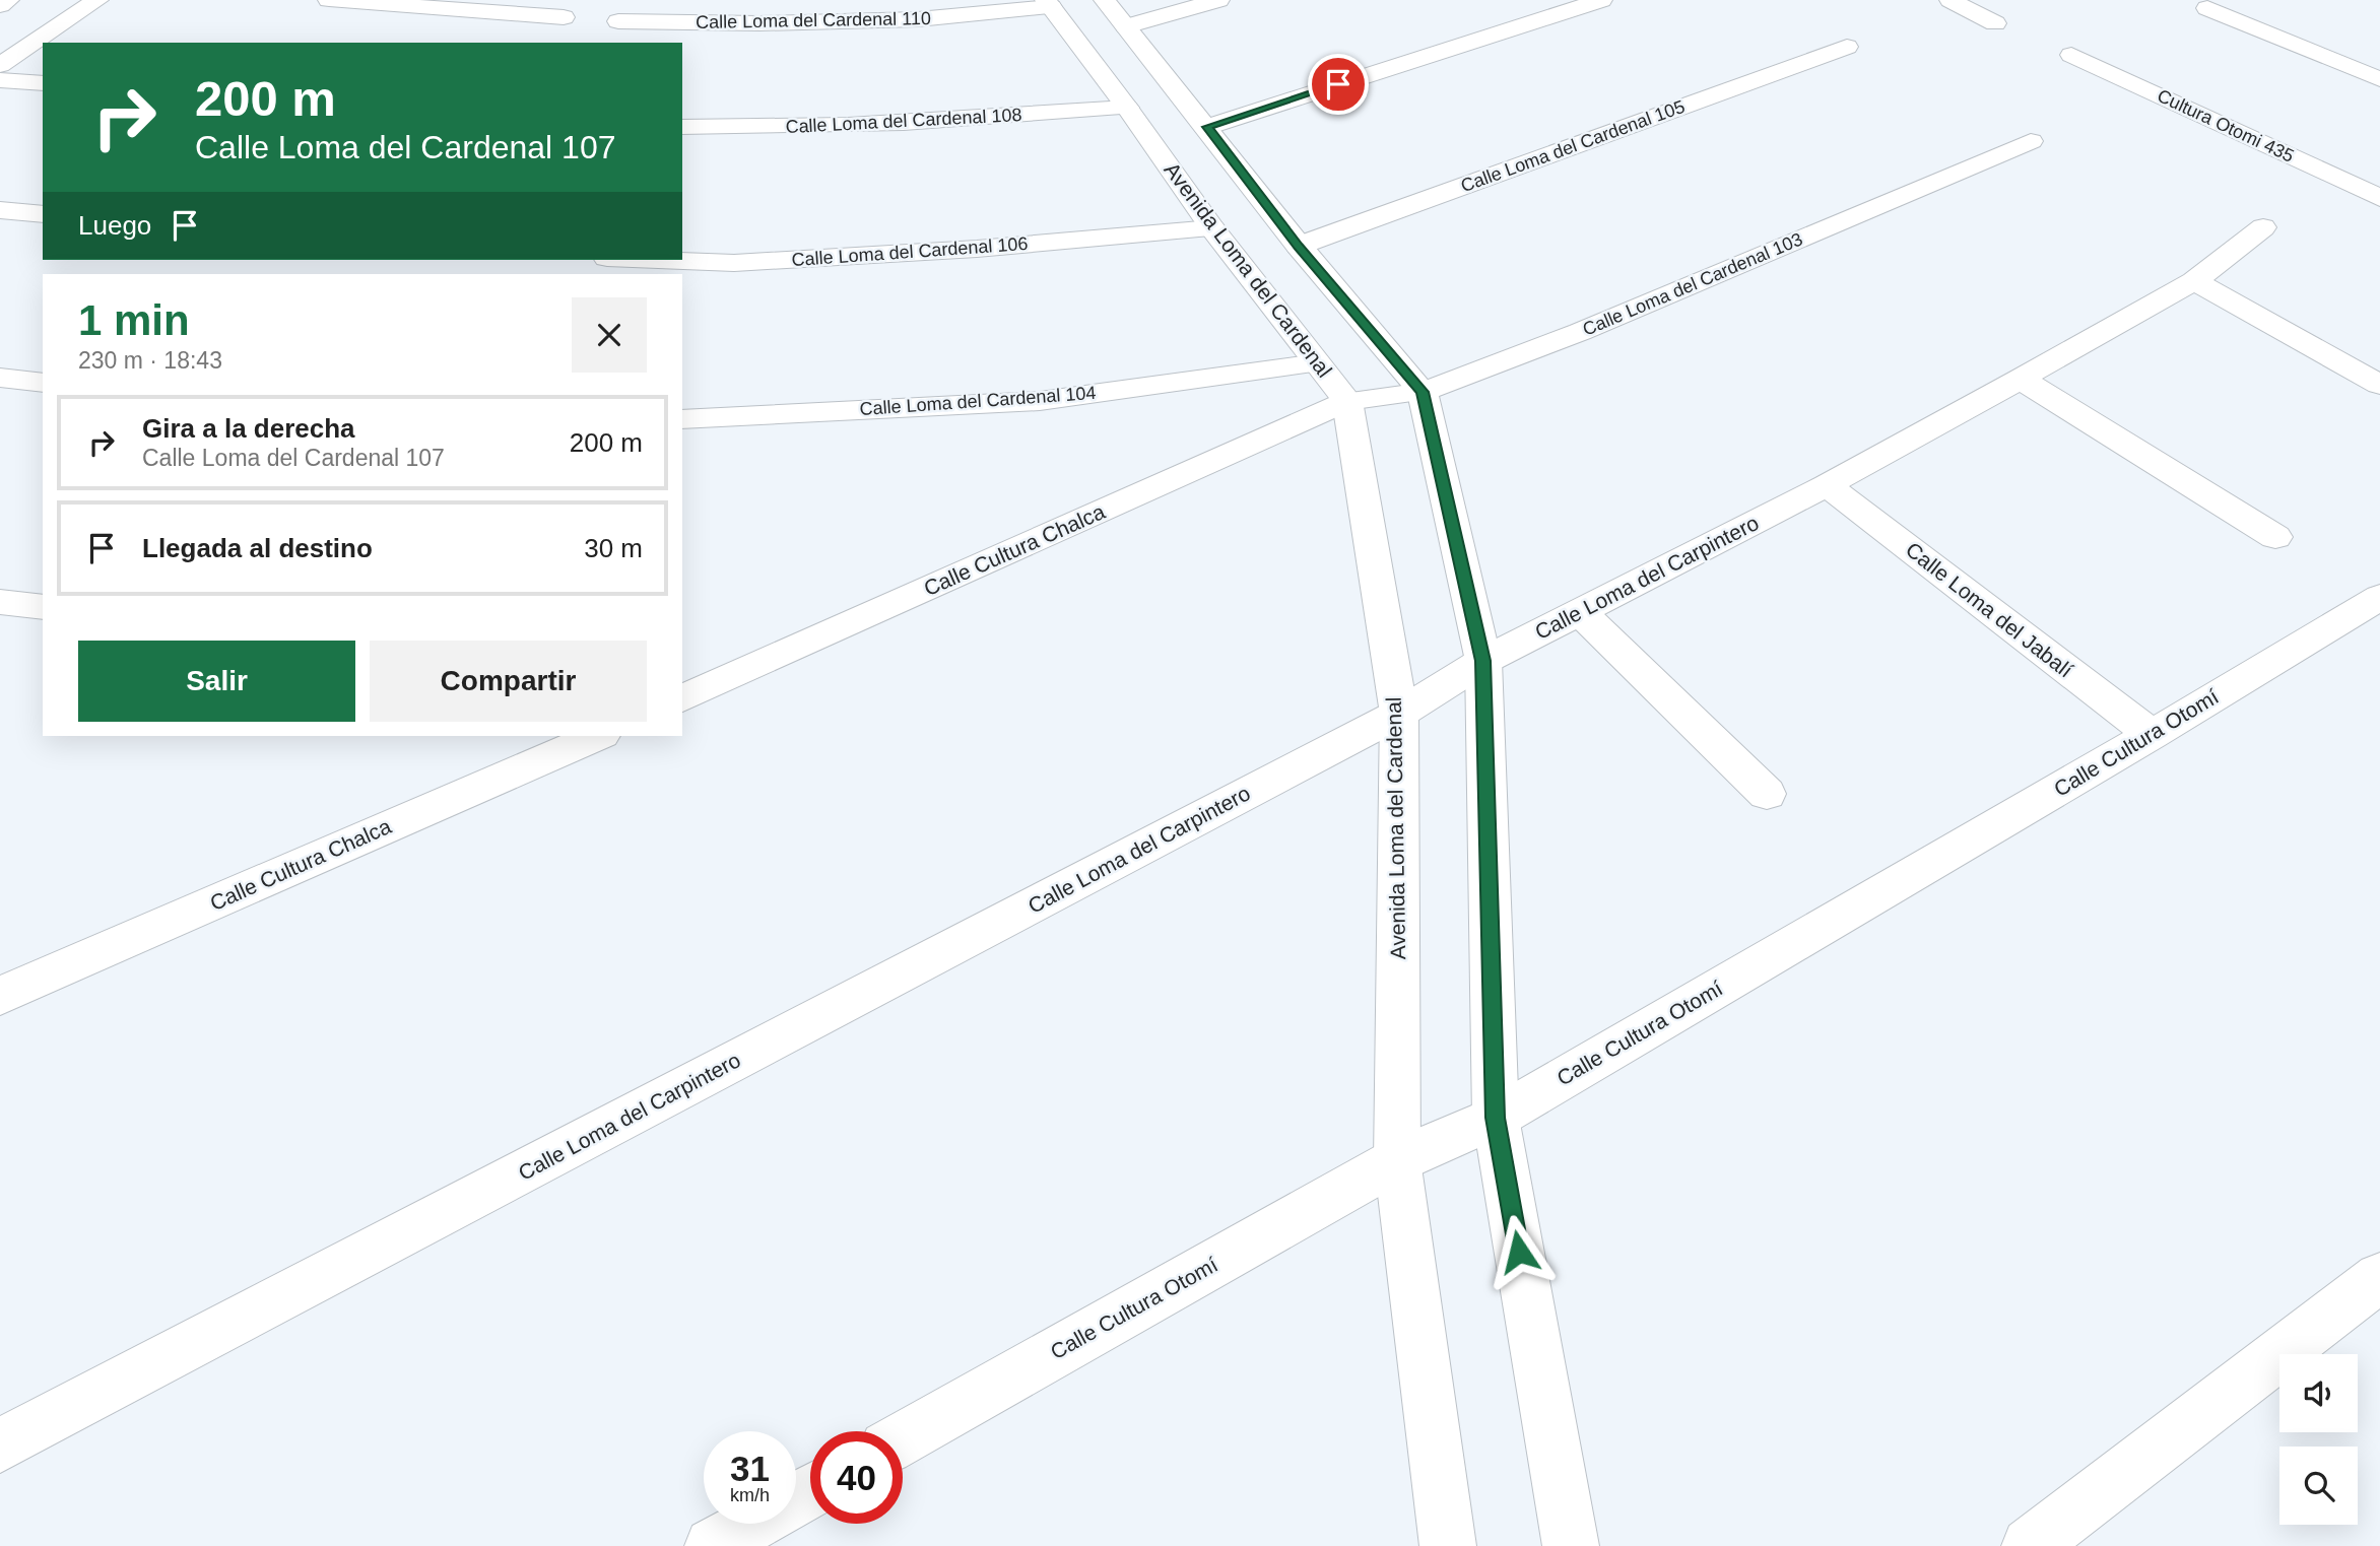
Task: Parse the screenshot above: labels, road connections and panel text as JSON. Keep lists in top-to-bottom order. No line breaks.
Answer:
{"streets":{"street":["Calle Loma del Cardenal 110","Calle Loma del Cardenal 108","Cultura Otomi 435","Calle Loma del Cardenal 105","Calle Loma del Cardenal 106","Avenida Loma del Cardenal","Calle Loma del Cardenal 103","Calle Loma del Cardenal 104","Calle Cultura Chalca","Calle Loma del Carpintero","Calle Loma del Jabalí","Calle Cultura Otomí"]},"crossings":[["Calle Loma del Cardenal 110","Avenida Loma del Cardenal"],["Calle Loma del Cardenal 108","Avenida Loma del Cardenal"],["Calle Loma del Cardenal 106","Avenida Loma del Cardenal"],["Avenida Loma del Cardenal","Calle Loma del Cardenal 103"],["Avenida Loma del Cardenal","Calle Loma del Cardenal 104"],["Avenida Loma del Cardenal","Calle Cultura Chalca"],["Avenida Loma del Cardenal","Calle Loma del Carpintero"],["Avenida Loma del Cardenal","Calle Cultura Otomí"],["Calle Loma del Cardenal 103","Calle Cultura Chalca"],["Calle Loma del Carpintero","Calle Loma del Jabalí"],["Calle Loma del Jabalí","Calle Cultura Otomí"]],"page":{"turn":["200 m","Calle Loma del Cardenal 107"],"then":"Luego","heading":["1 min","230 m · 18:43"],"list":[{"name":"Gira a la derecha","note":"Calle Loma del Cardenal 107","value":"200 m"},{"name":"Llegada al destino","value":"30 m"}],"buttons":["Salir","Compartir"],"speed":"31 km/h","limit":"40"}}
